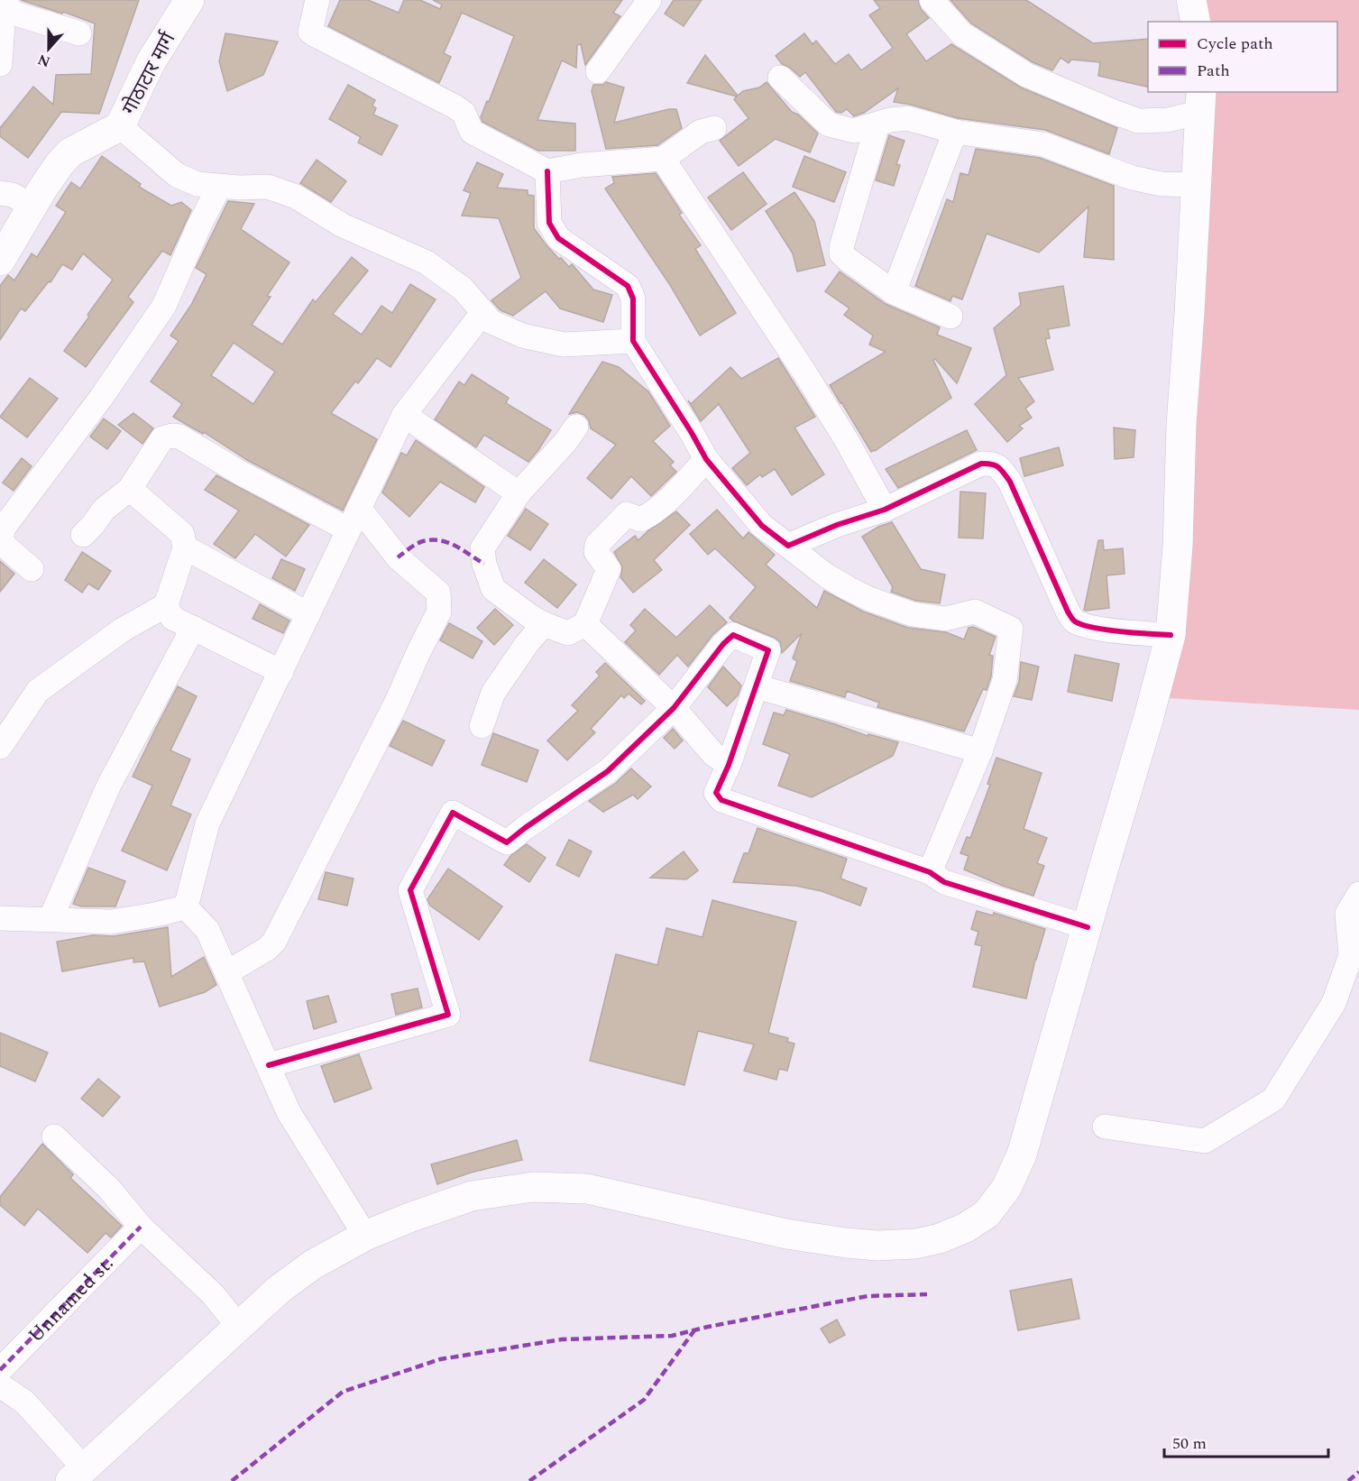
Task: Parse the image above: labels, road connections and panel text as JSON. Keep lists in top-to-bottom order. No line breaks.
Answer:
{"streets":{"main road":["गोठाटार मार्ग"],"street":["Unnamed st."]},"legend":["Cycle path","Path"],"scale_bar":"50 m","north":"bottom"}
